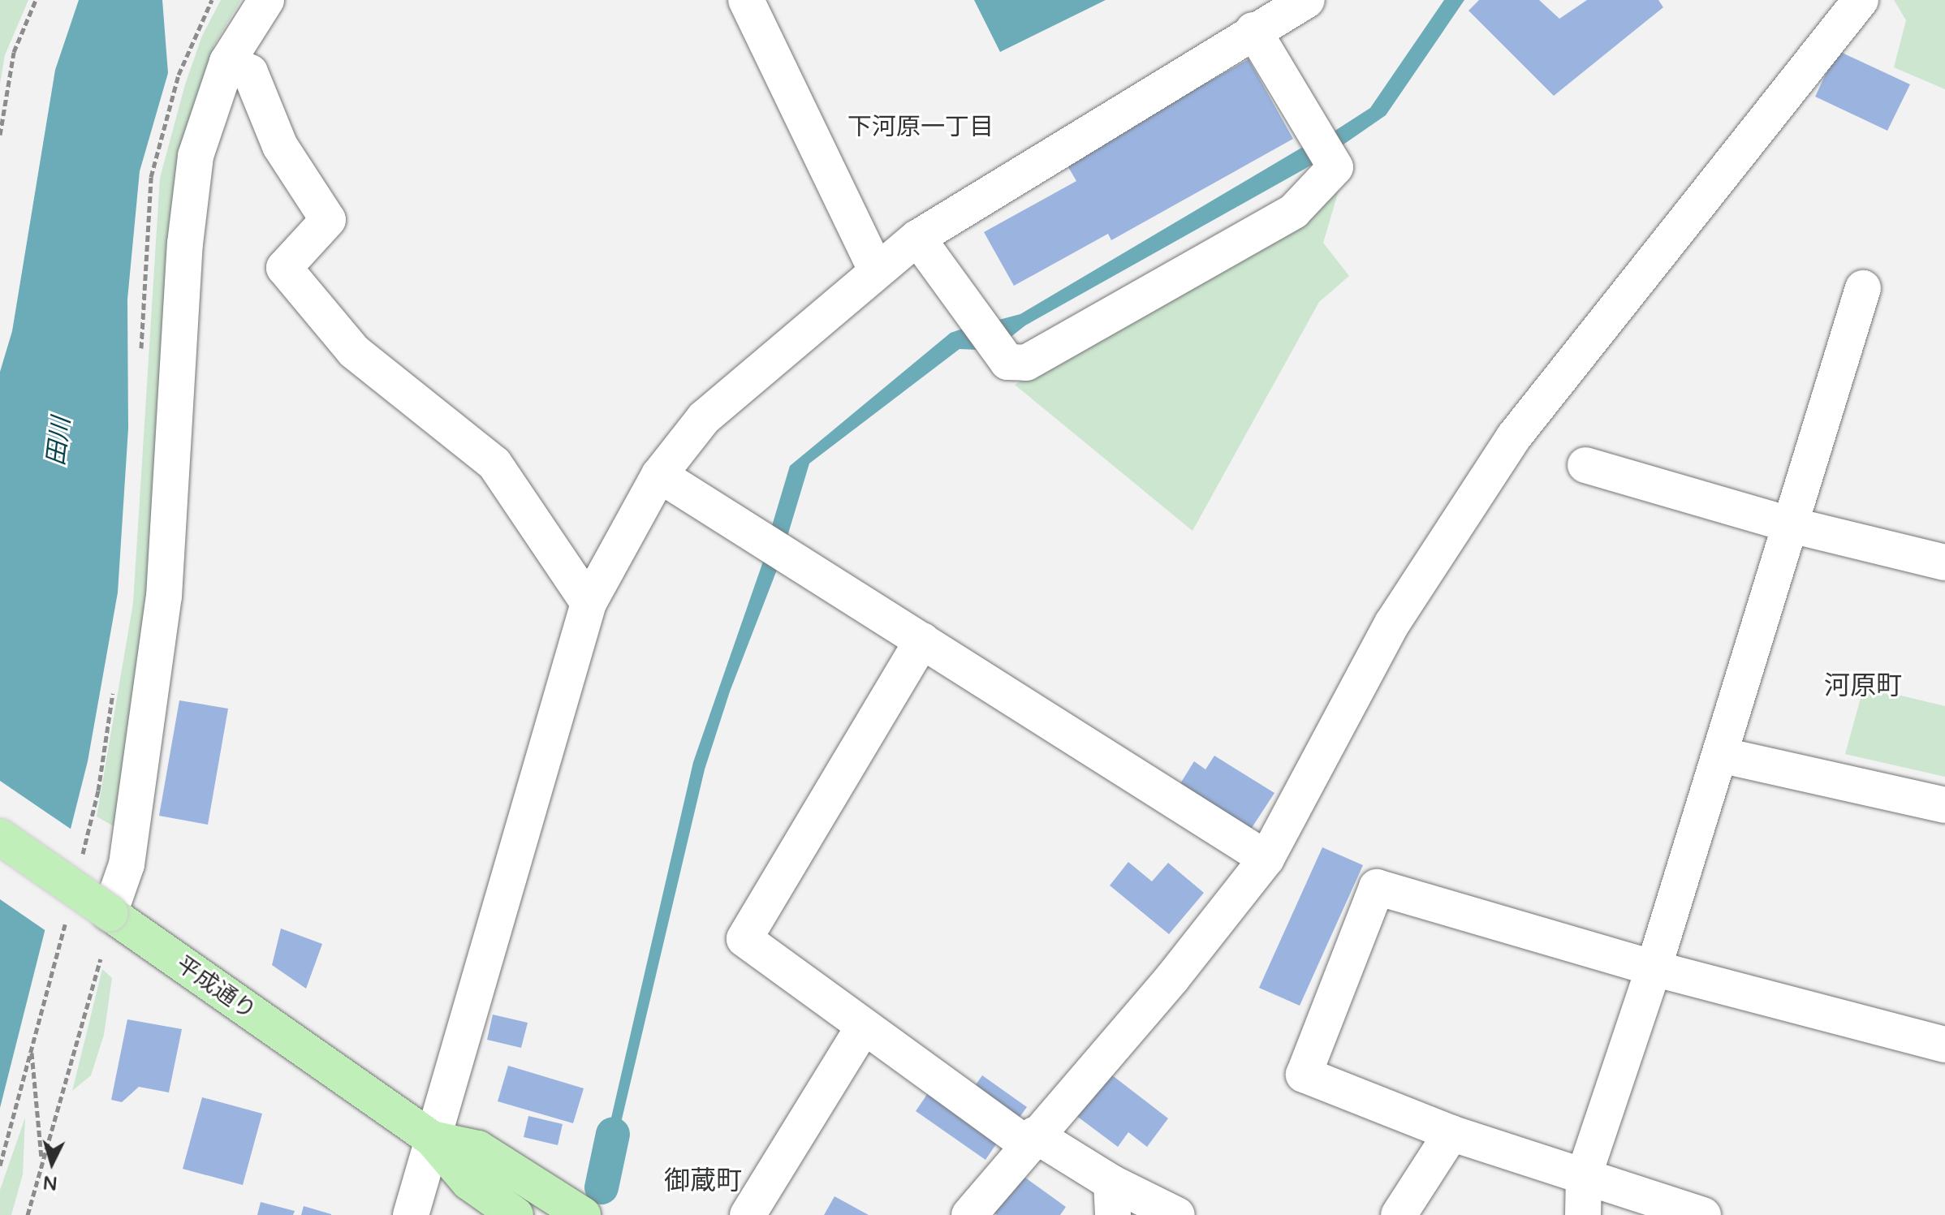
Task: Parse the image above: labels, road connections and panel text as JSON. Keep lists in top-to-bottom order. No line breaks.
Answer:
{"streets":{"main road":["平成通り"]},"districts":["下河原一丁目","河原町","御蔵町"],"water":["田川"],"north":"bottom"}
